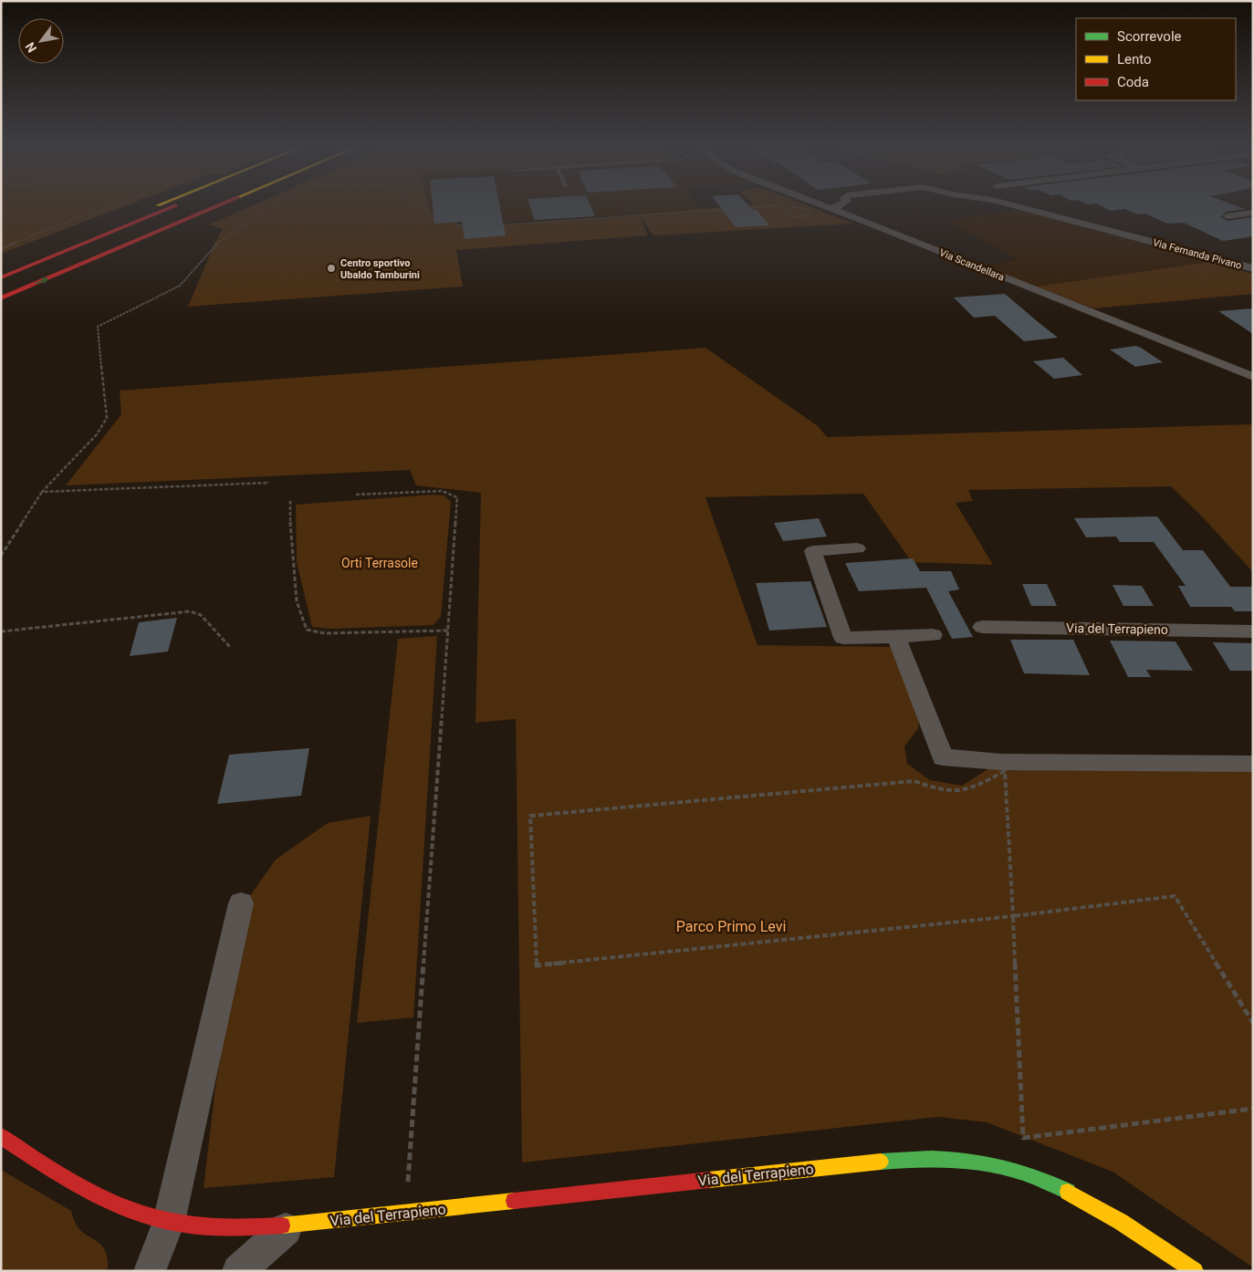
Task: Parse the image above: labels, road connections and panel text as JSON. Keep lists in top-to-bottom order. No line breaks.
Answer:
{"streets":{"main road":["Via del Terrapieno"],"street":["Via Fernanda Pivano","Via Scandellara"]},"crossings":[["Via Fernanda Pivano","Via Scandellara"]],"parks":["Orti Terrasole","Parco Primo Levi"],"places":["Centro sportivo Ubaldo Tamburini"],"legend":["Scorrevole","Lento","Coda"],"north":"bottom left"}
